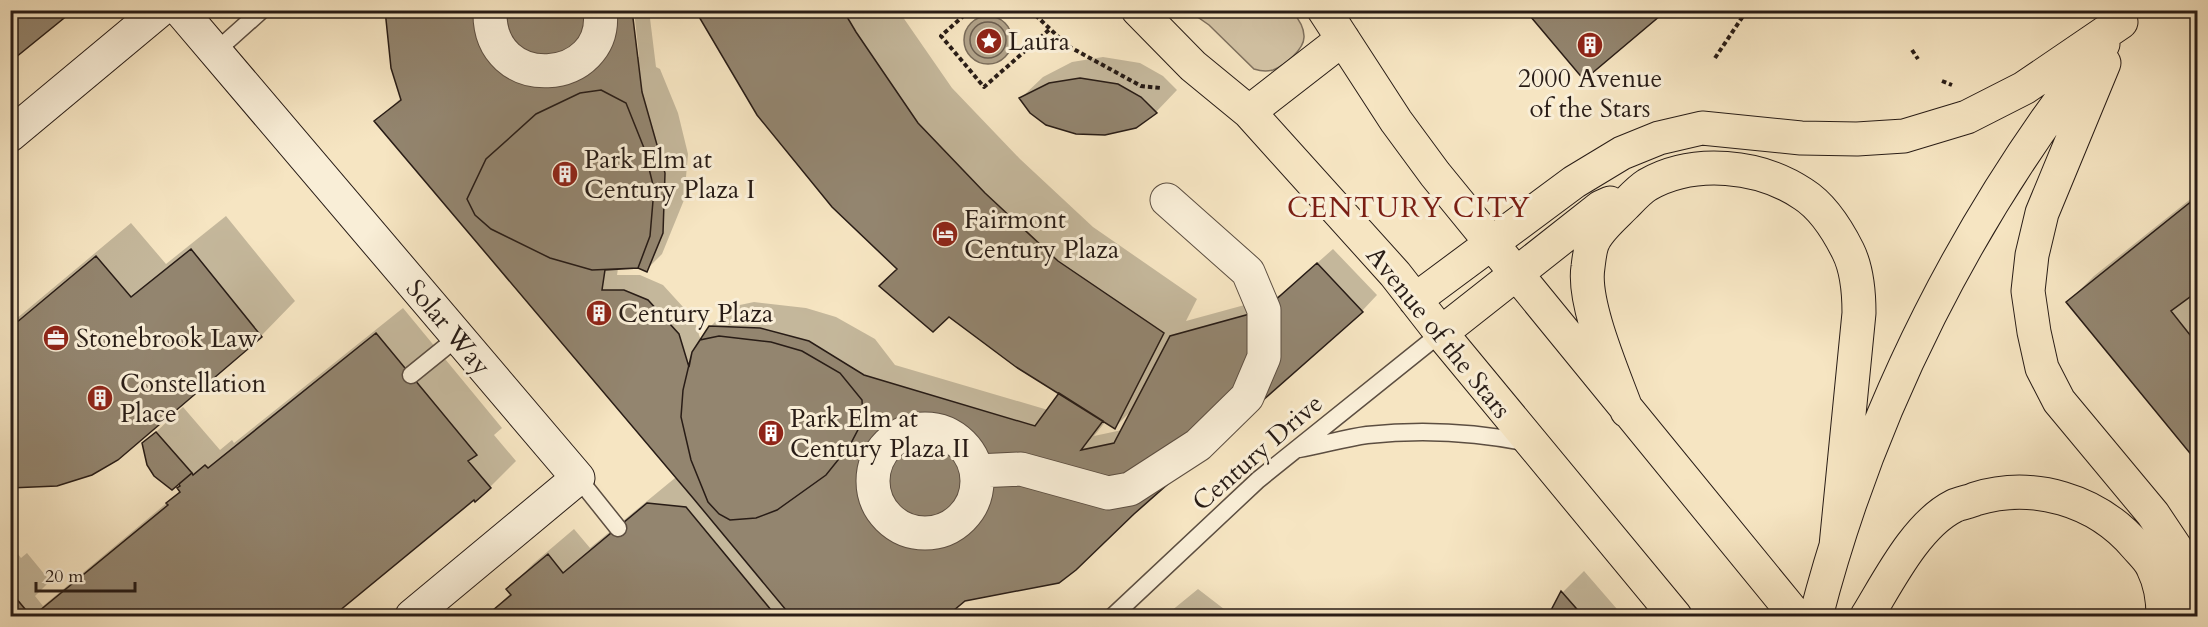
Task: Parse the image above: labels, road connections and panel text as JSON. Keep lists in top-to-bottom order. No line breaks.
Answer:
{"streets":{"main road":["Avenue of the Stars"],"street":["Solar Way"],"lane":["Century Drive"]},"crossings":[["Avenue of the Stars","Century Drive"]],"districts":["CENTURY CITY"],"places":{"place":["Laura"],"building":["2000 Avenue of the Stars","Park Elm at Century Plaza I","Century Plaza","Constellation Place","Park Elm at Century Plaza II"],"hotel":["Fairmont Century Plaza"],"office":["Stonebrook Law"]},"scale_bar":"20 m"}
